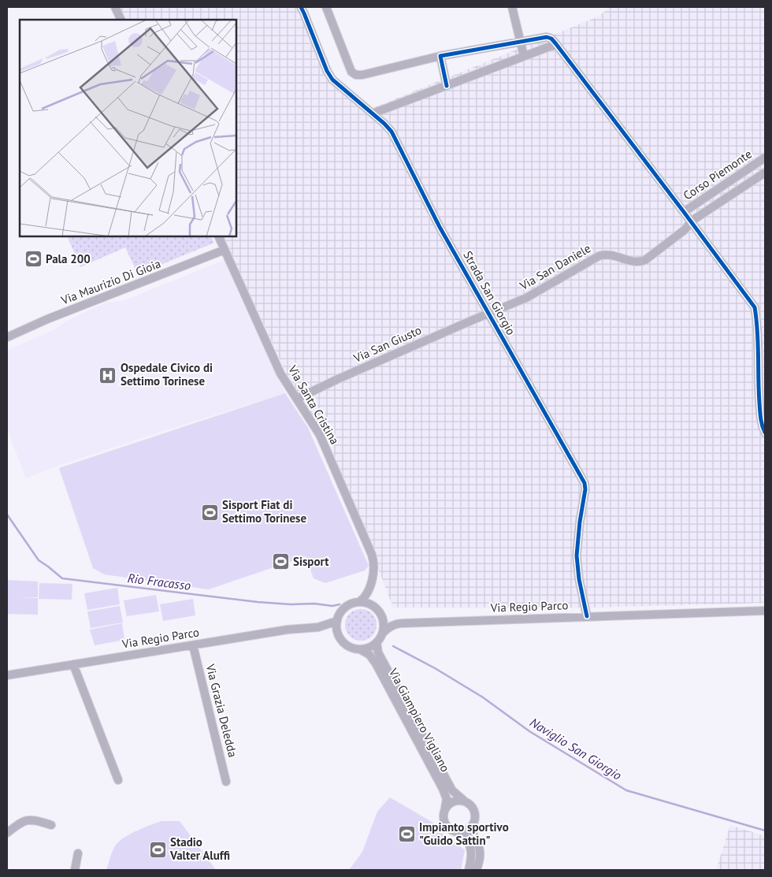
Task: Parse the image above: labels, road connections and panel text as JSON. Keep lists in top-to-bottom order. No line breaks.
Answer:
{"streets":{"street":["Corso Piemonte","Via San Daniele","Via Maurizio Di Gioia","Strada San Giorgio","Via San Giusto","Via Santa Cristina","Via Regio Parco","Via Grazia Deledda","Via Giampiero Vigliano"]},"crossings":[["Corso Piemonte","Via San Daniele"],["Via San Daniele","Strada San Giorgio"],["Via San Daniele","Via San Giusto"],["Via Maurizio Di Gioia","Via Santa Cristina"],["Strada San Giorgio","Via San Giusto"],["Strada San Giorgio","Via Regio Parco"],["Via San Giusto","Via Santa Cristina"],["Via Santa Cristina","Via Regio Parco"],["Via Santa Cristina","Via Giampiero Vigliano"],["Via Regio Parco","Via Grazia Deledda"],["Via Regio Parco","Via Giampiero Vigliano"]],"water":["Rio Fracasso","Naviglio San Giorgio"],"places":{"sports":["Pala 200","Sisport Fiat di Settimo Torinese","Sisport","Impianto sportivo \"Guido Sattin\"","Stadio Valter Aluffi"],"hospital":["Ospedale Civico di Settimo Torinese"]}}
